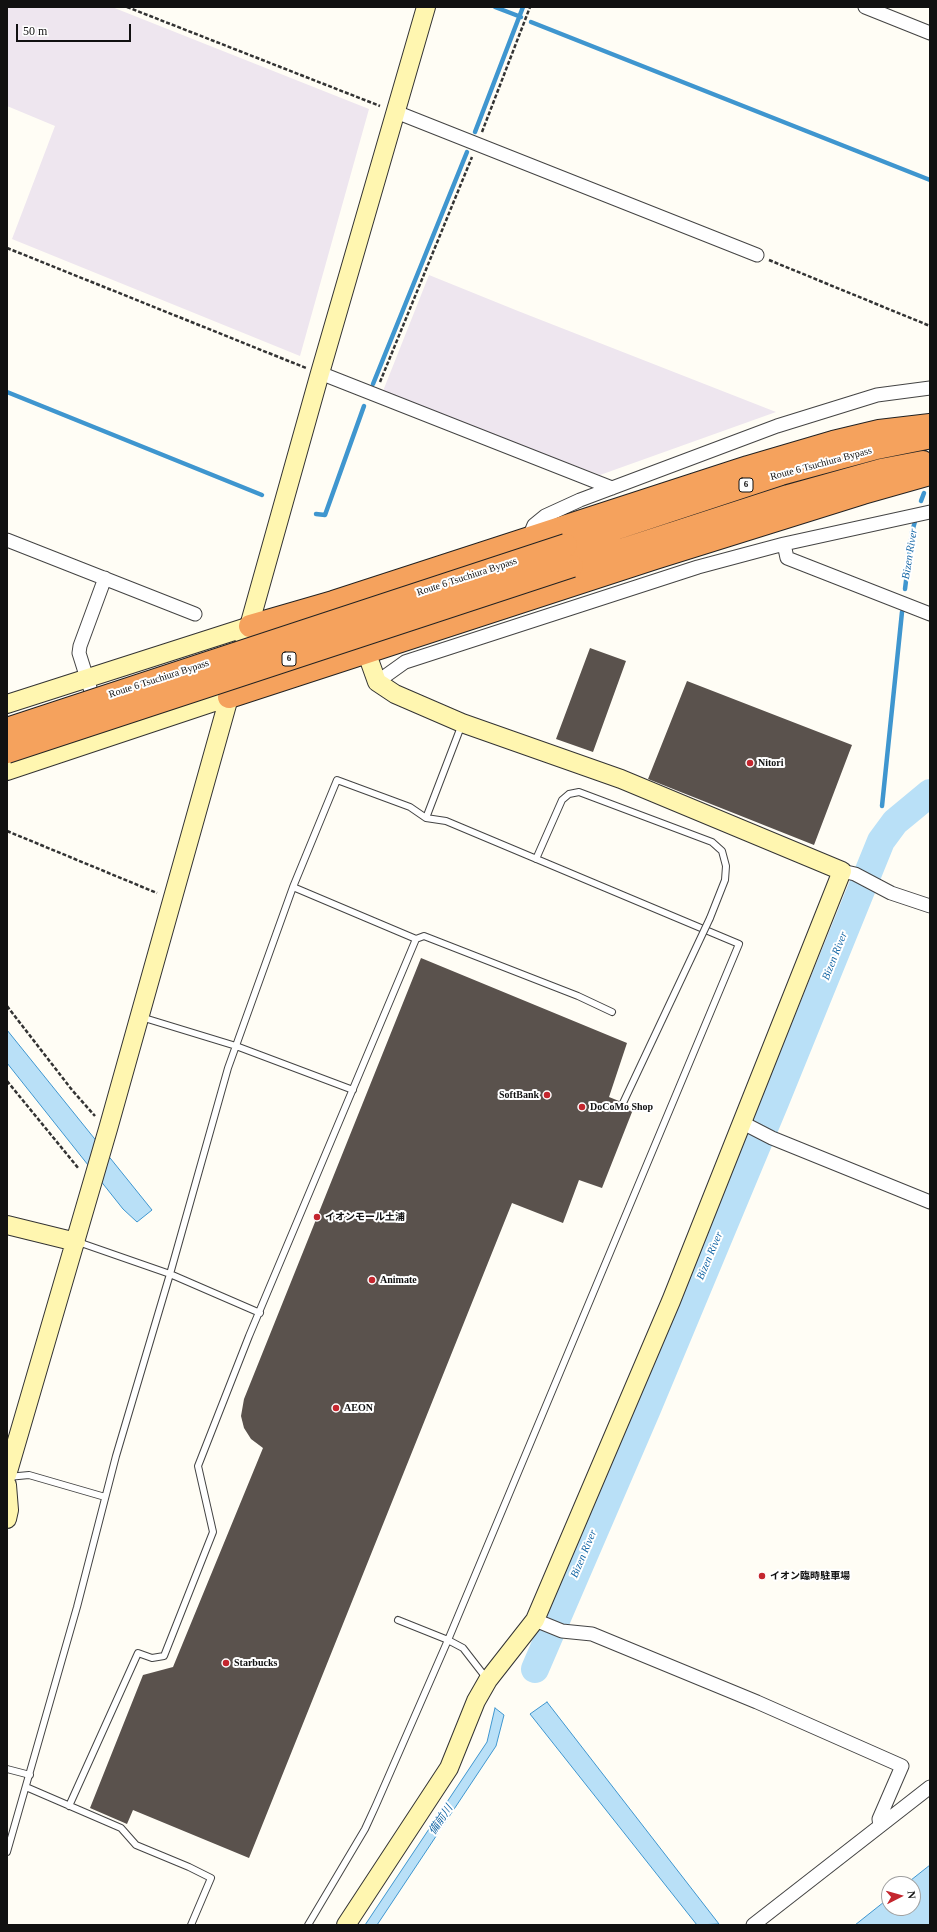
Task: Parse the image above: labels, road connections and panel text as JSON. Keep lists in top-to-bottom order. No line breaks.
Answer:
{"streets":{"highway":["Route 6 Tsuchiura Bypass","6"]},"water":["Bizen River","備前川"],"places":["Nitori","SoftBank","DoCoMo Shop","イオンモール土浦","Animate","AEON","イオン臨時駐車場","Starbucks"],"scale_bar":"50 m","north":"right"}
